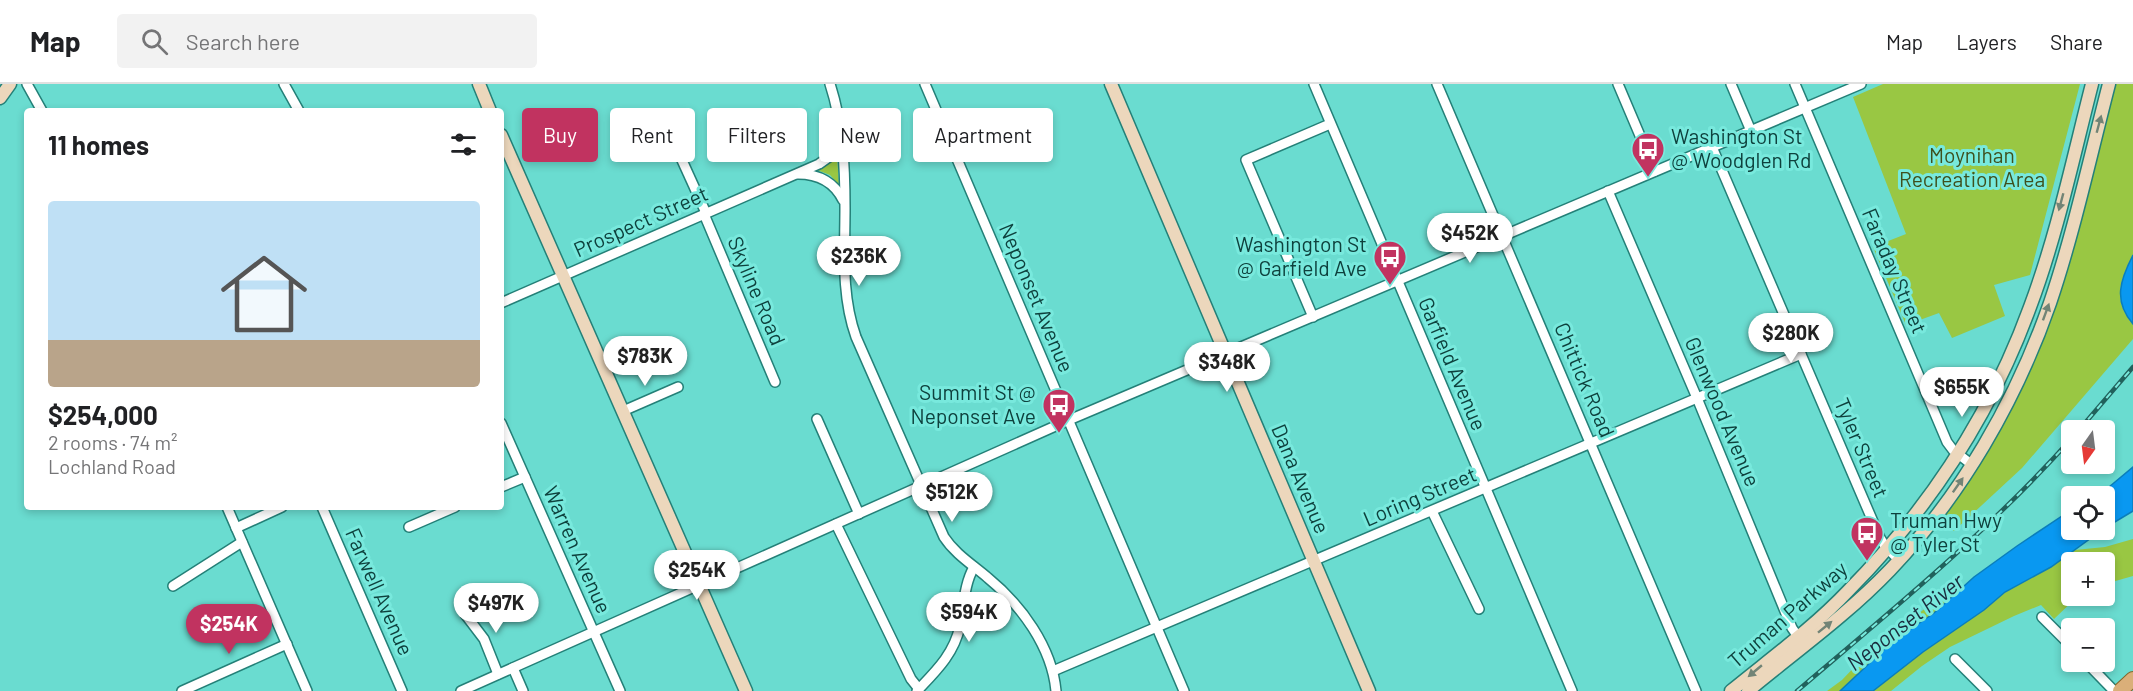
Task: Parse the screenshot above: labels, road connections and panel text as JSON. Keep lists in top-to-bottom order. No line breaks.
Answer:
{"streets":{"main road":["Dana Avenue","Truman Parkway"],"street":["Prospect Street","Faraday Street","Skyline Road","Neponset Avenue","Garfield Avenue","Chittick Road","Glenwood Avenue","Tyler Street","Loring Street","Warren Avenue","Farwell Avenue"]},"crossings":[["Prospect Street","Skyline Road"],["Faraday Street","Truman Parkway"],["Neponset Avenue","Loring Street"],["Garfield Avenue","Loring Street"],["Chittick Road","Loring Street"],["Glenwood Avenue","Loring Street"],["Glenwood Avenue","Truman Parkway"],["Tyler Street","Loring Street"],["Tyler Street","Truman Parkway"],["Dana Avenue","Loring Street"]],"water":["Neponset River"],"parks":["Moynihan Recreation Area"],"places":{"bus stop":["Washington St @ Woodglen Rd","Washington St @ Garfield Ave","Summit St @ Neponset Ave","Truman Hwy @ Tyler St"]},"north":"bottom","page":{"header":"Map","search":"Search here","nav":["Map","Layers","Share"],"chip":["Buy","Rent","Filters","New","Apartment"],"heading":"11 homes","list":[{"name":"$254,000","note":"2 rooms · 74 m² · Lochland Road"}],"price":["$452K","$236K","$280K","$783K","$348K","$655K","$512K","$254K","$497K","$594K","$254K"],"map_buttons":["+","−"]}}
